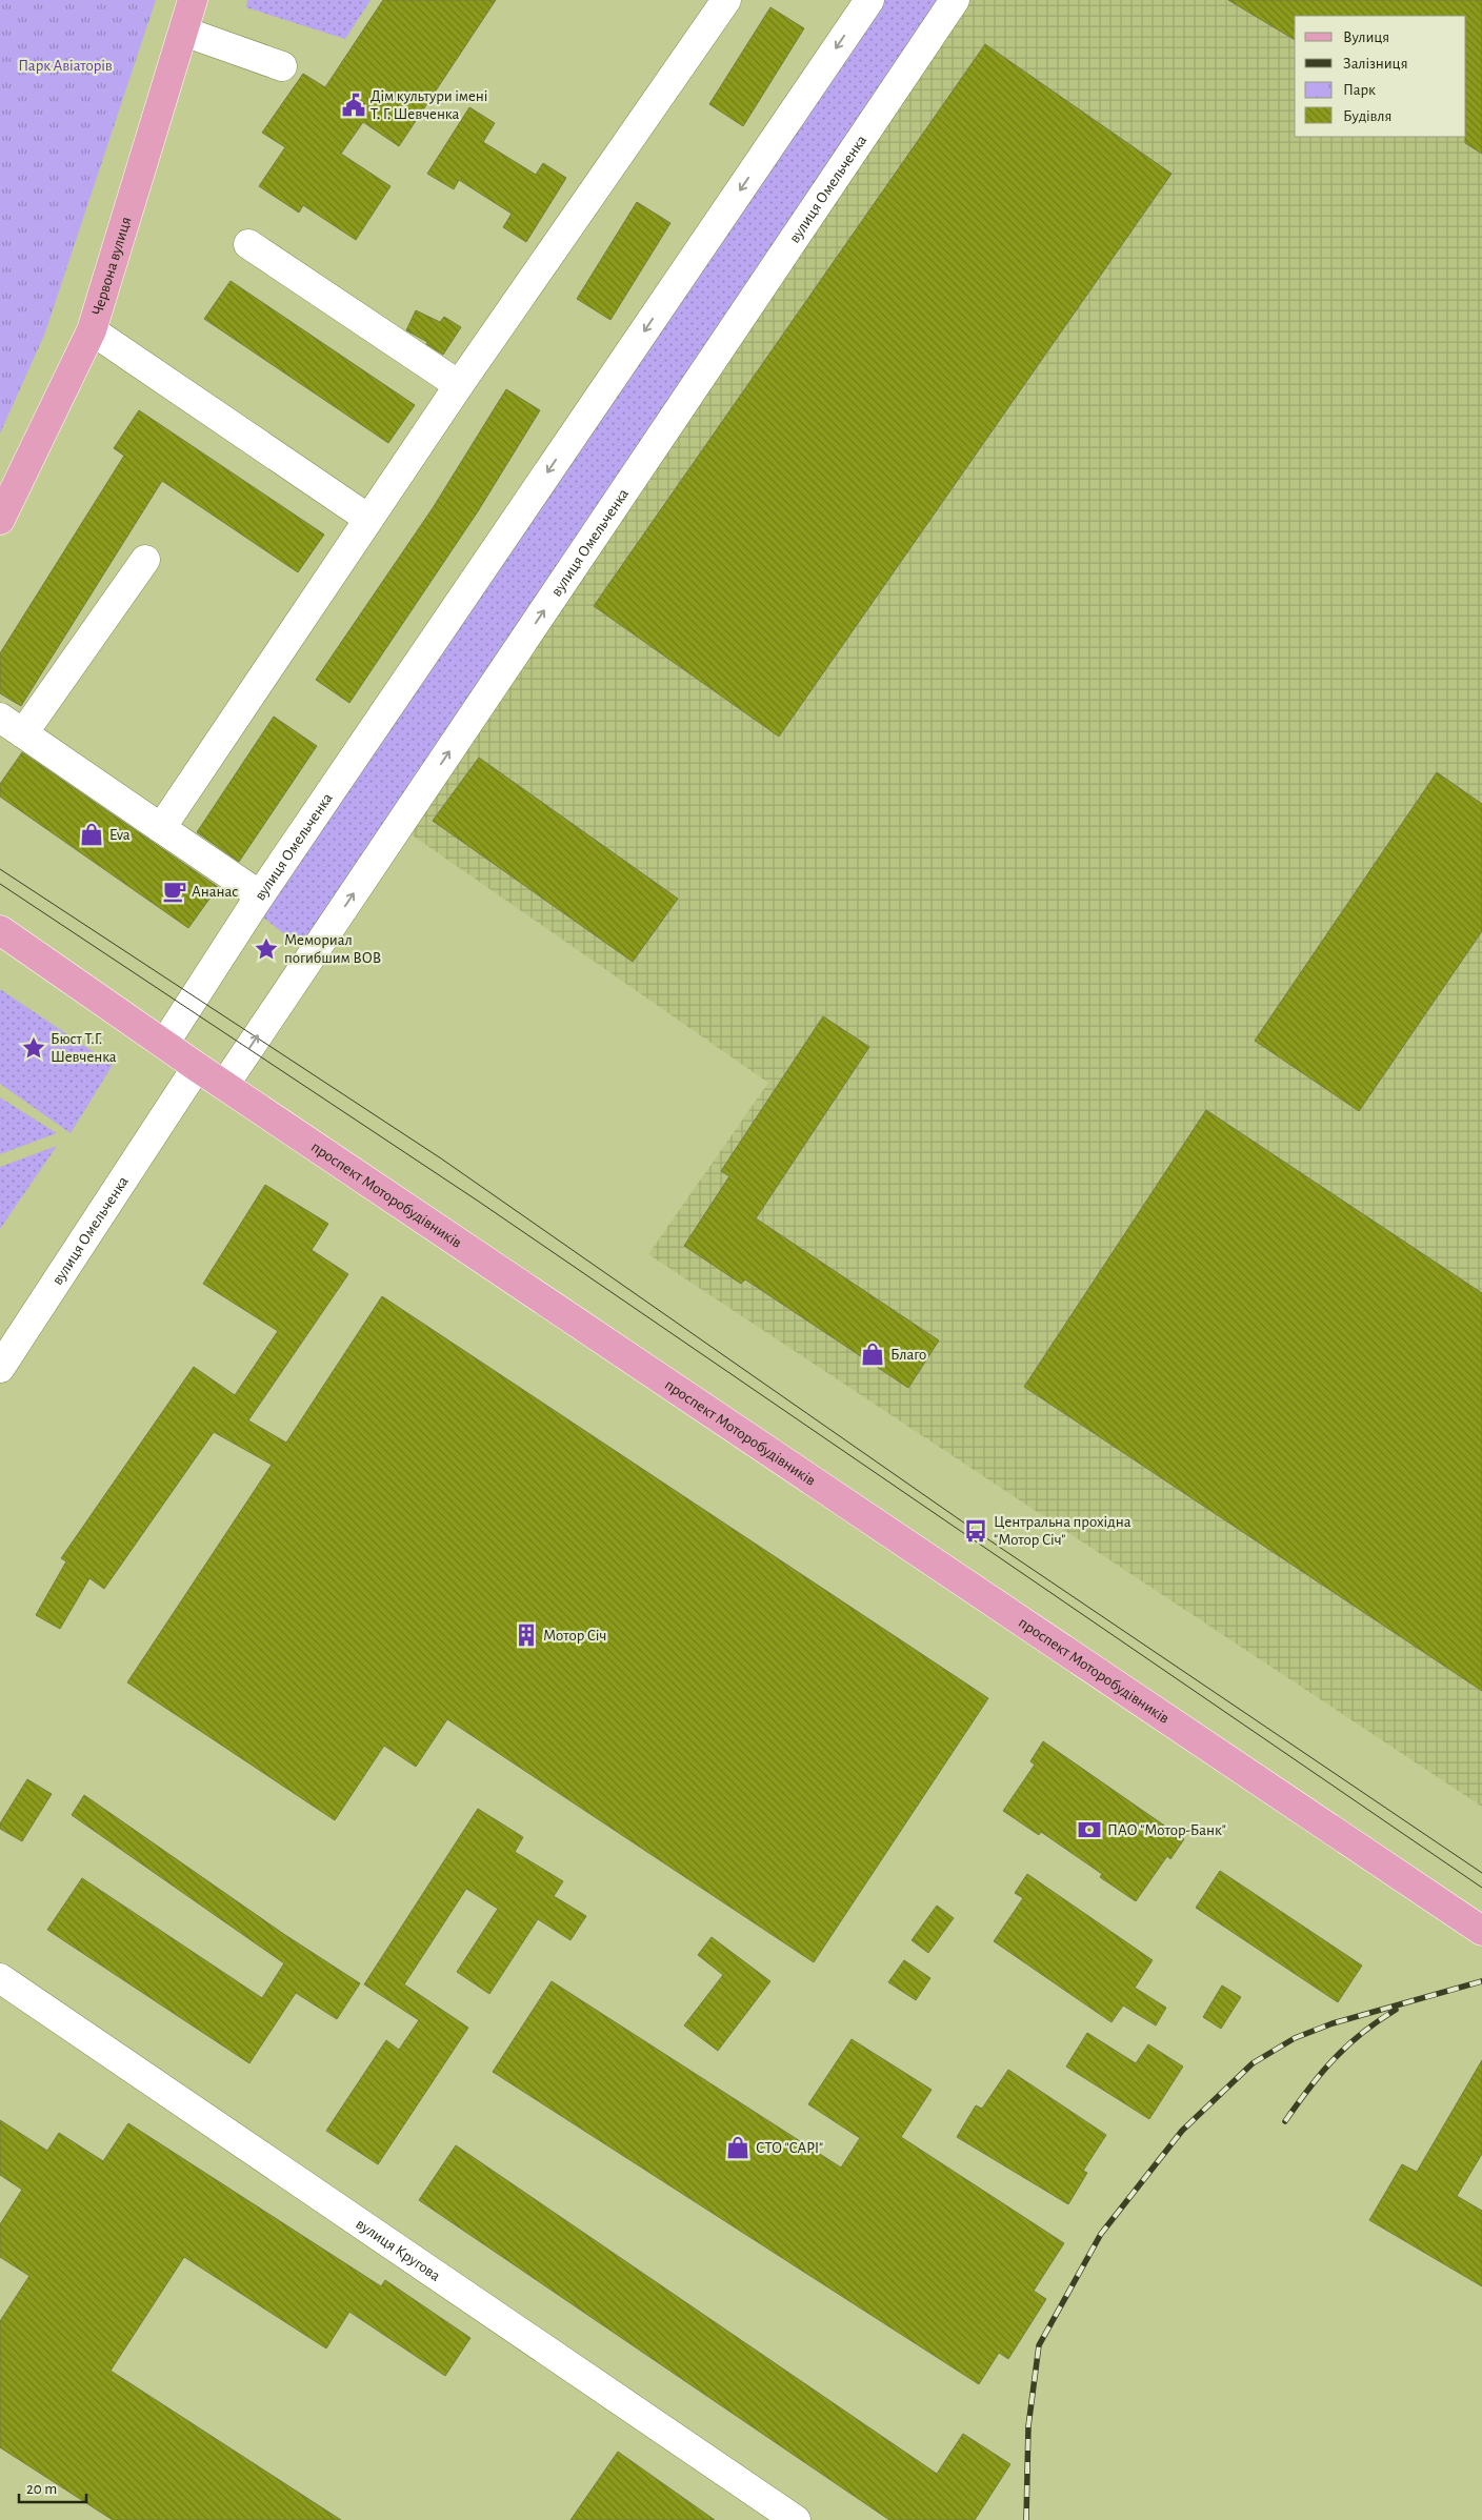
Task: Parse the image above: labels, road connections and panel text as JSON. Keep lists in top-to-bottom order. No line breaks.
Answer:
{"streets":{"main road":["Червона вулиця","проспект Моторобудівників"],"street":["вулиця Омельченка","вулиця Кругова"]},"crossings":[["вулиця Омельченка","проспект Моторобудівників"]],"parks":["Парк Авіаторів"],"places":{"public building":["Дім культури імені Т. Г. Шевченка"],"shop":["Eva","Благо","СТО \"CAPI\""],"cafe":["Ананас"],"place":["Мемориал погибшим ВОВ","Бюст Т.Г. Шевченка"],"bus stop":["Центральна прохідна \"Мотор Січ\""],"building":["Мотор Січ"],"bank":["ПАО \"Мотор-Банк\""]},"legend":["Вулиця","Залізниця","Парк","Будівля"],"scale_bar":"20 m"}
